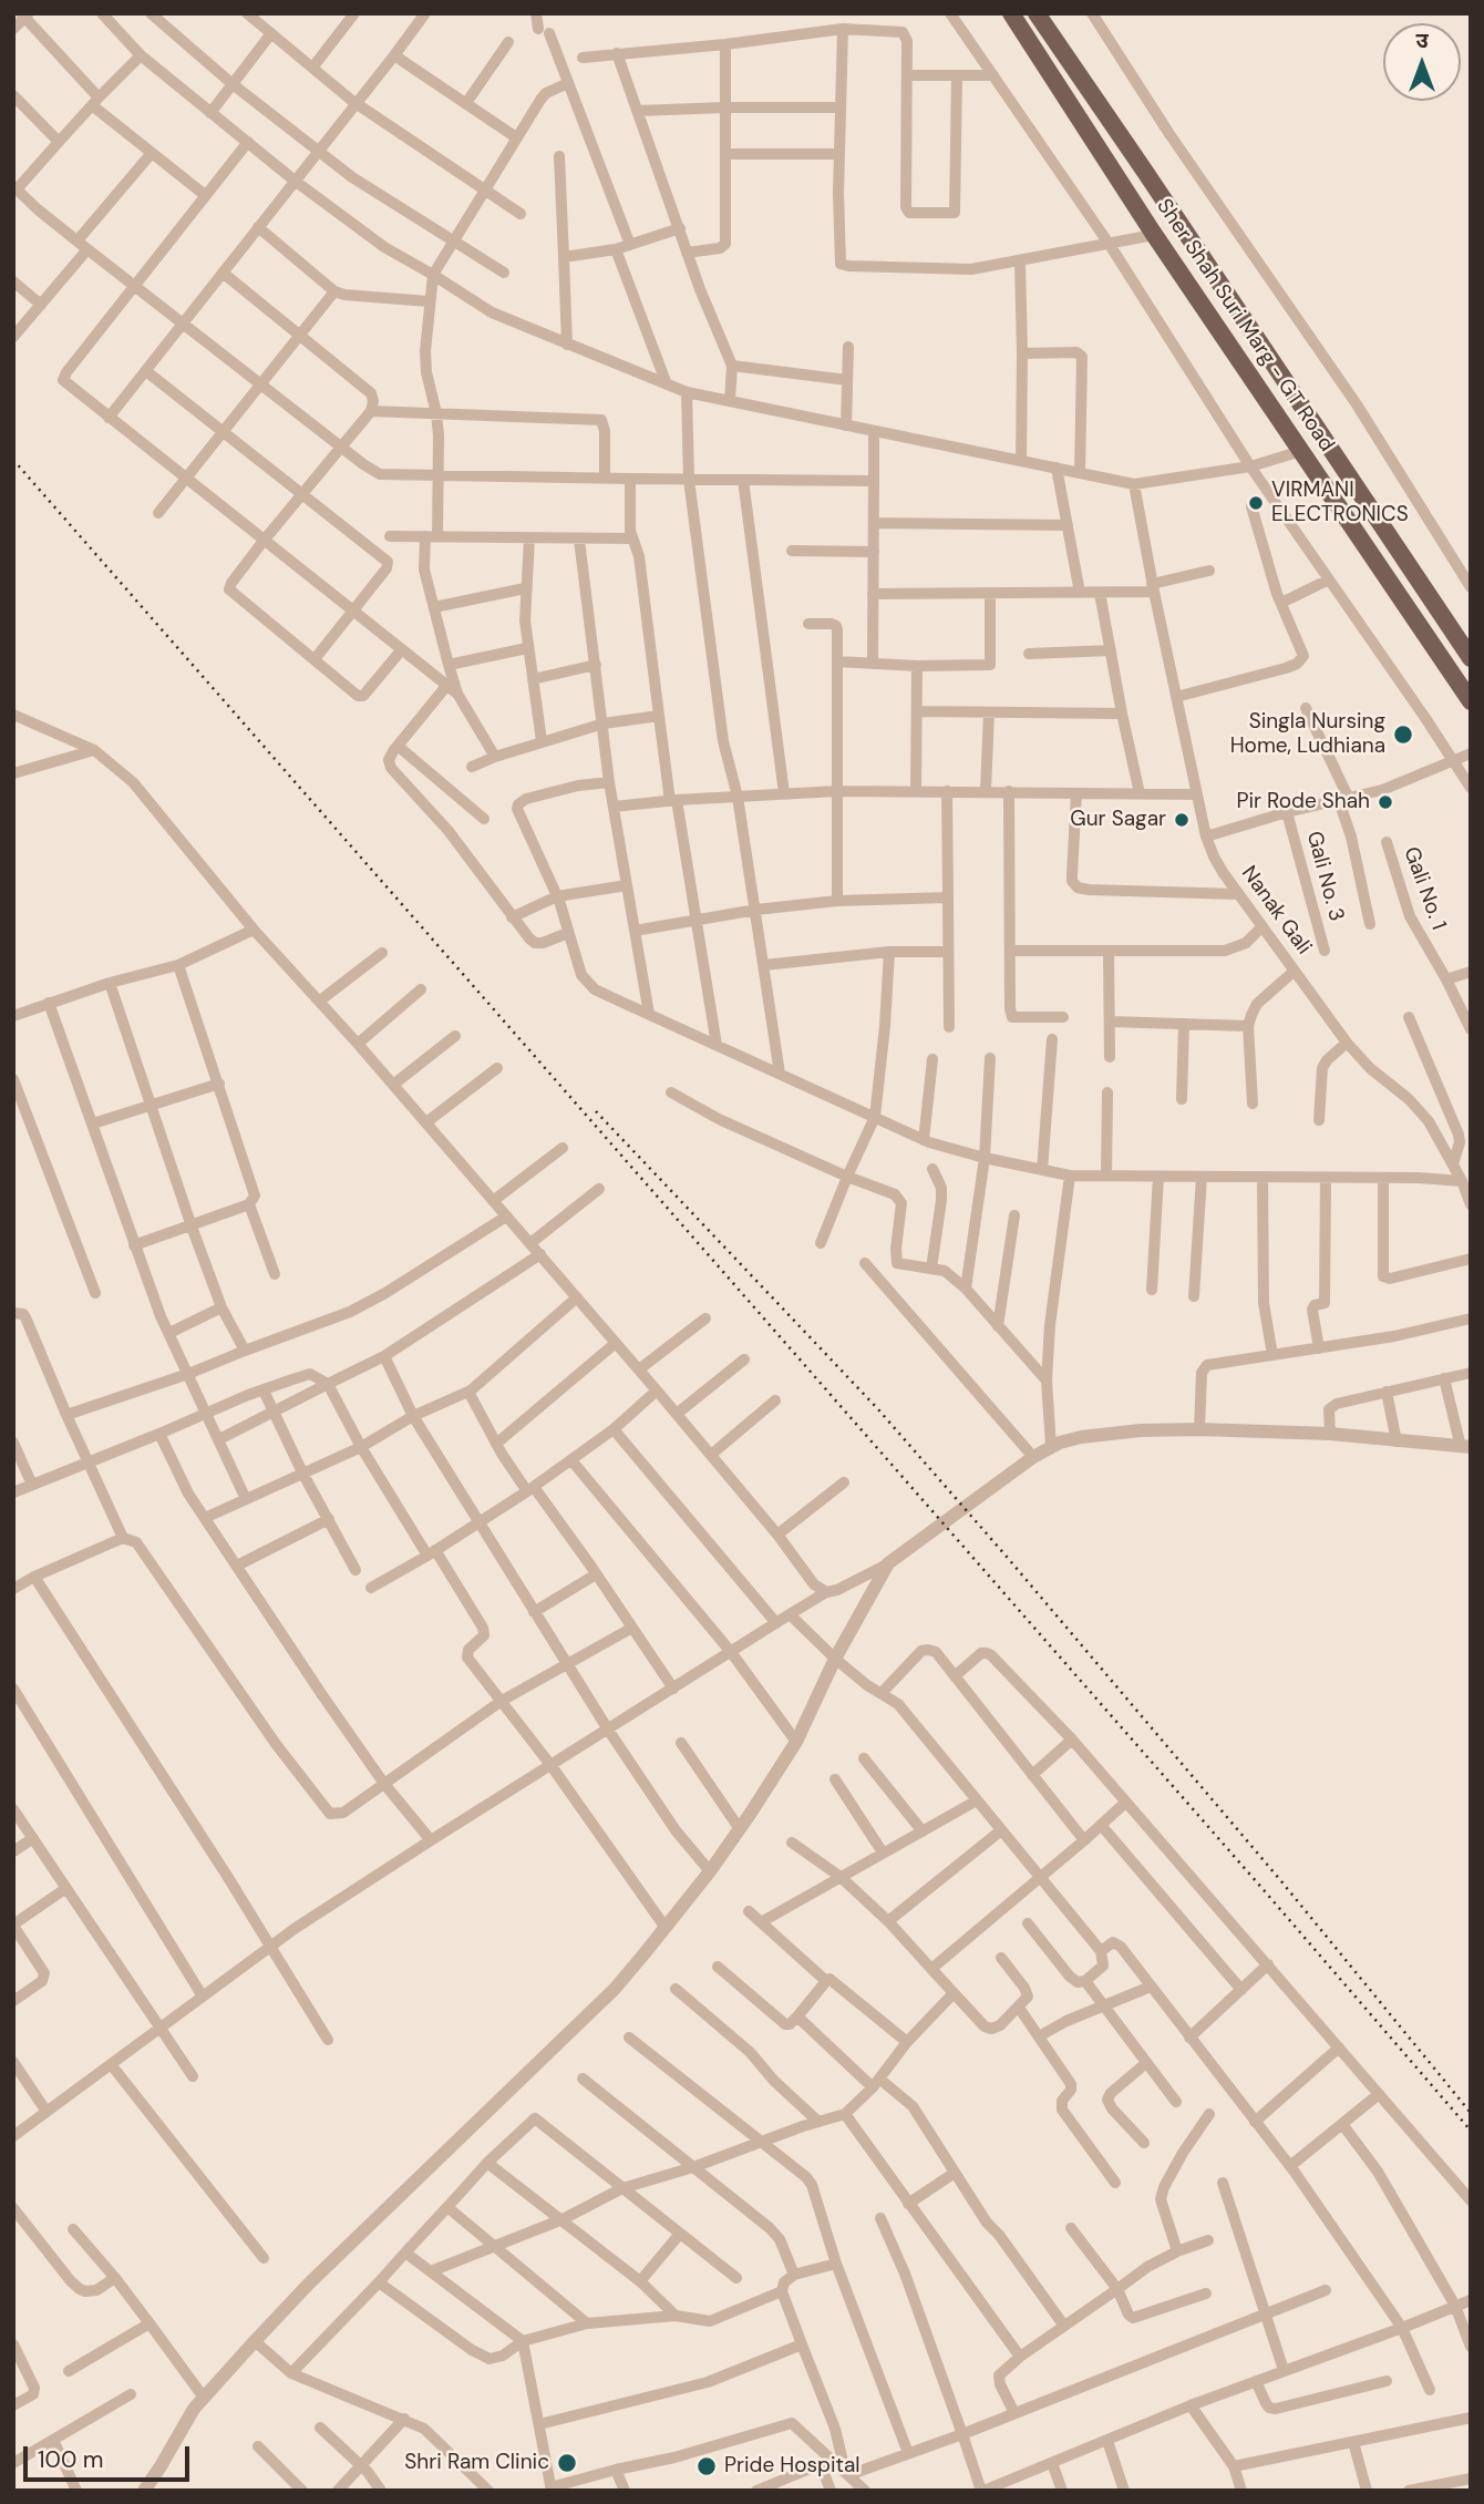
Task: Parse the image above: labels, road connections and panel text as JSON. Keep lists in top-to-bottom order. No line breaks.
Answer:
{"streets":{"main road":["Sher Shah Suri Marg - GT Road"],"street":["Gali No. 3","Gali No. 1","Nanak Gali"]},"places":["VIRMANI ELECTRONICS","Singla Nursing Home, Ludhiana","Pir Rode Shah","Gur Sagar","Shri Ram Clinic","Pride Hospital"],"scale_bar":"100 m","north":"top"}
